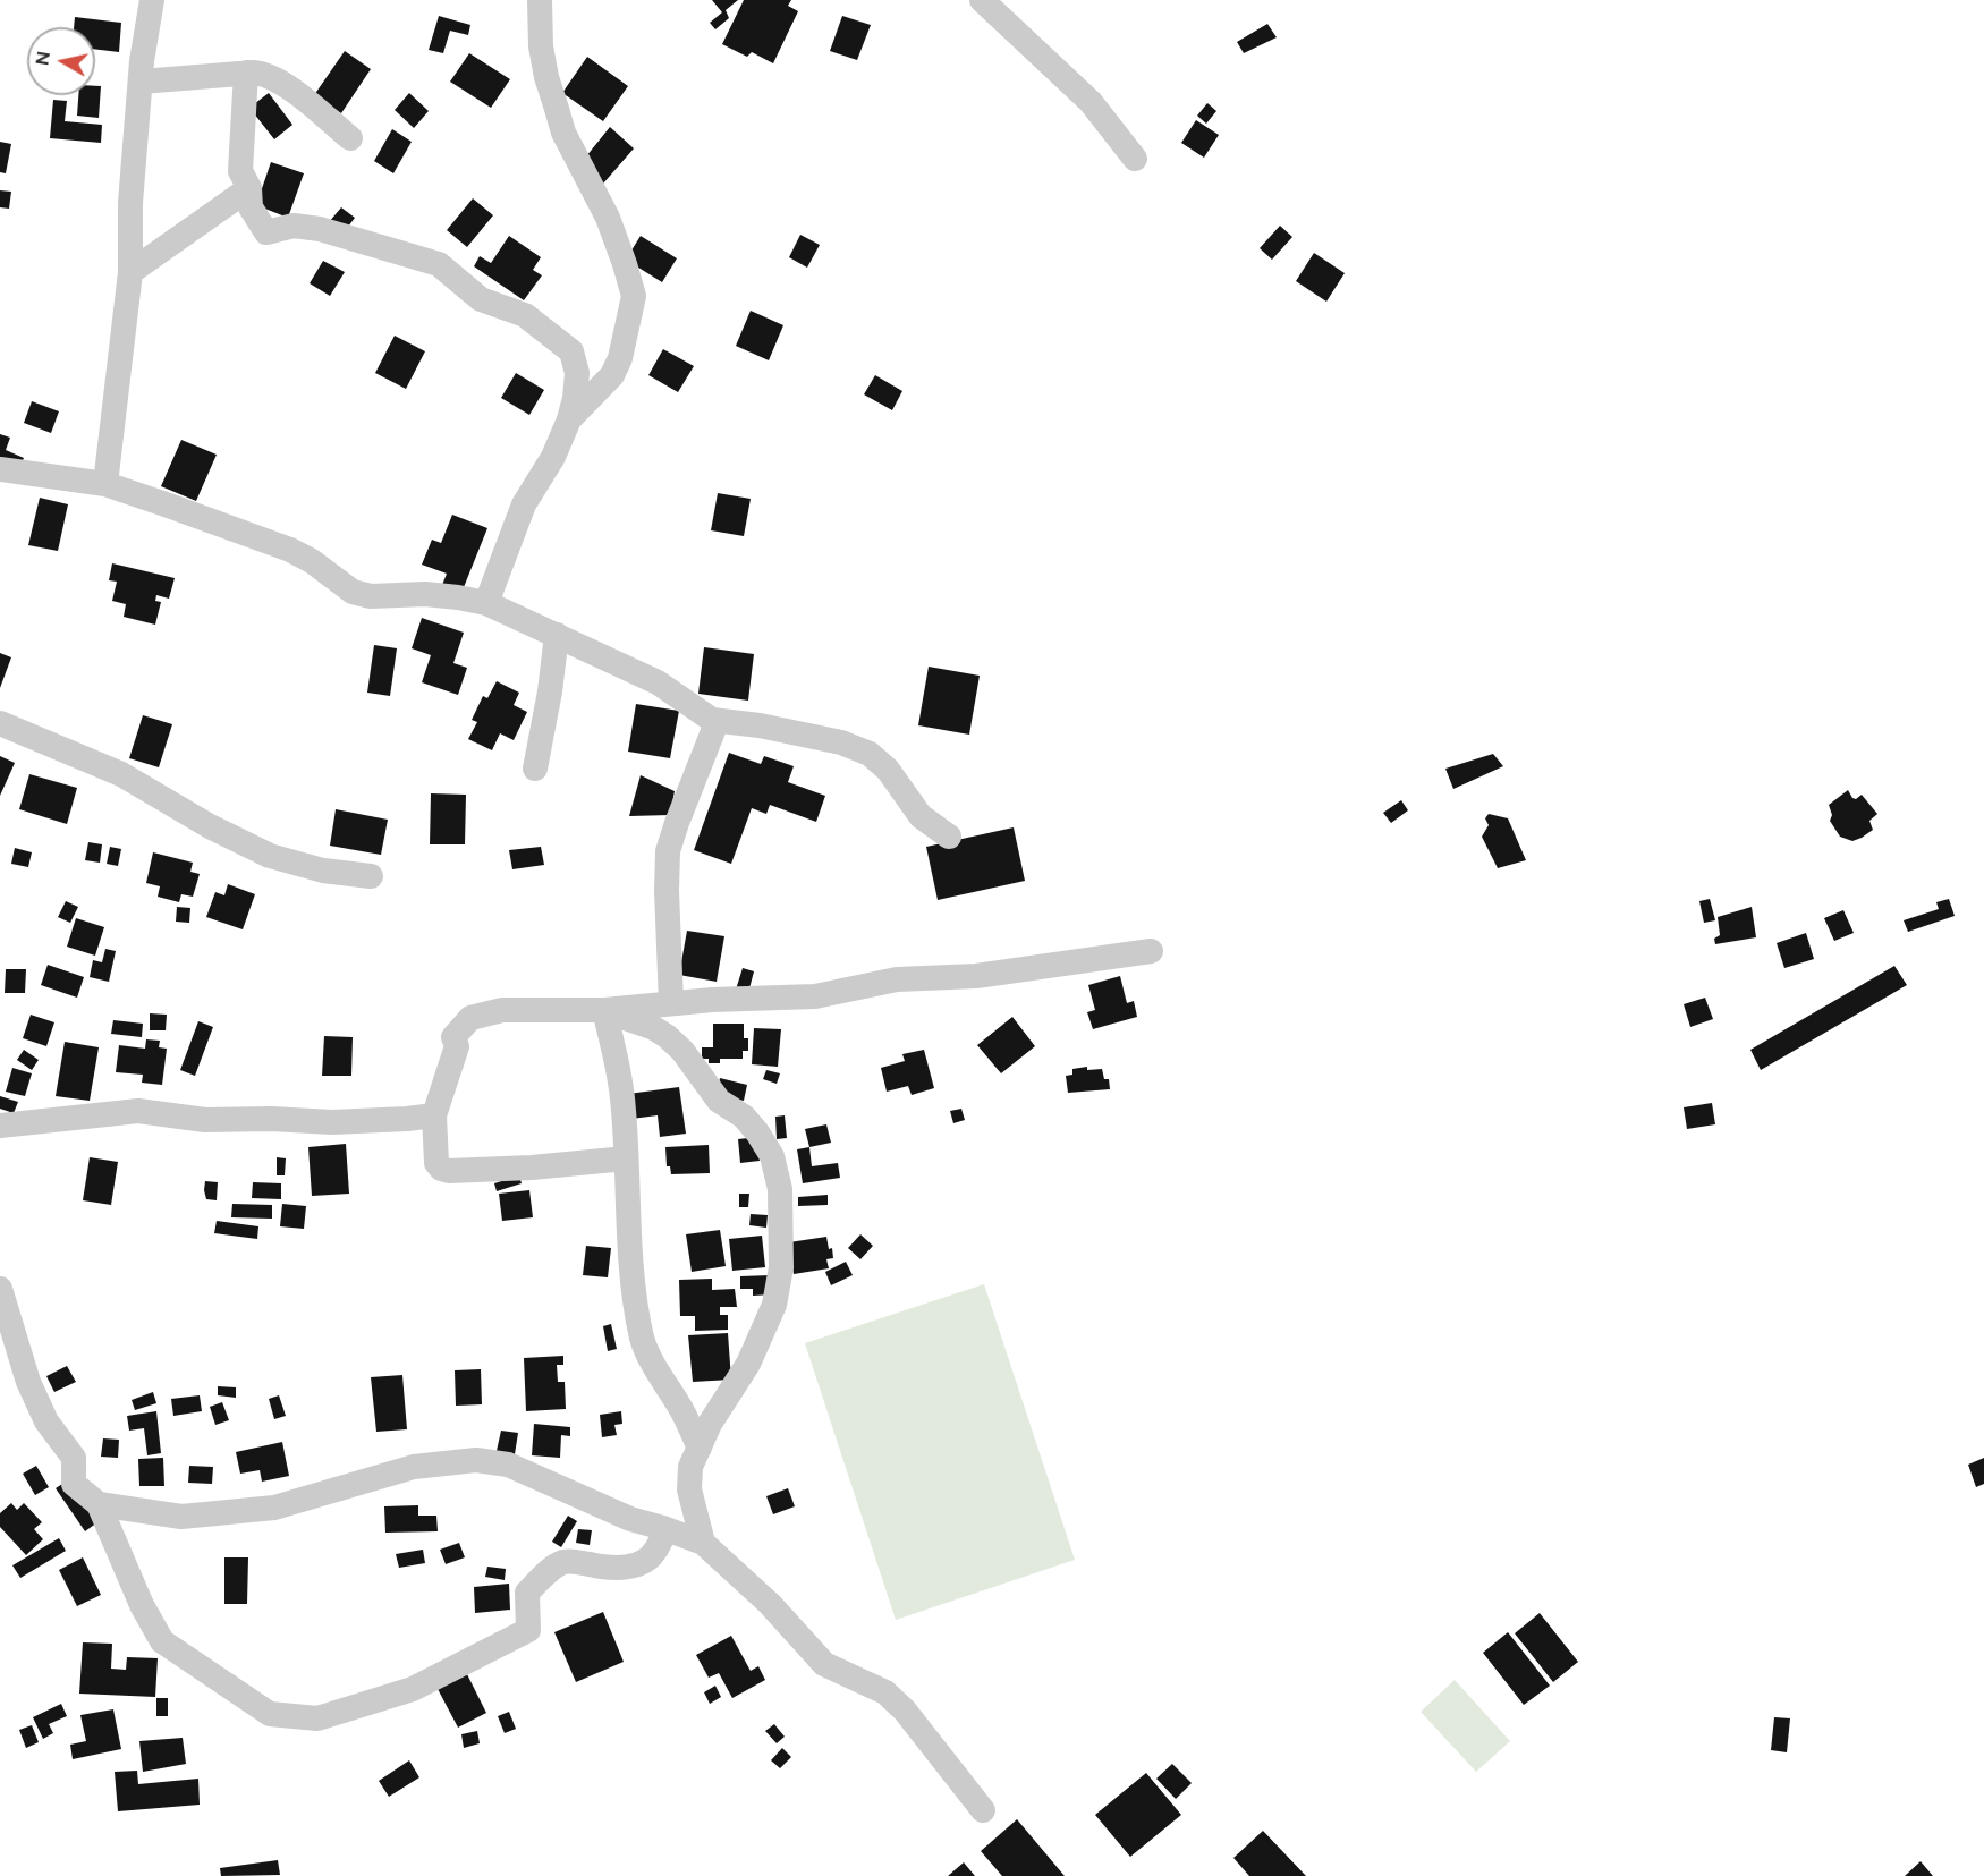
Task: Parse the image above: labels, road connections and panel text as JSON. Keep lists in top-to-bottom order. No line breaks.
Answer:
{"north":"left"}
